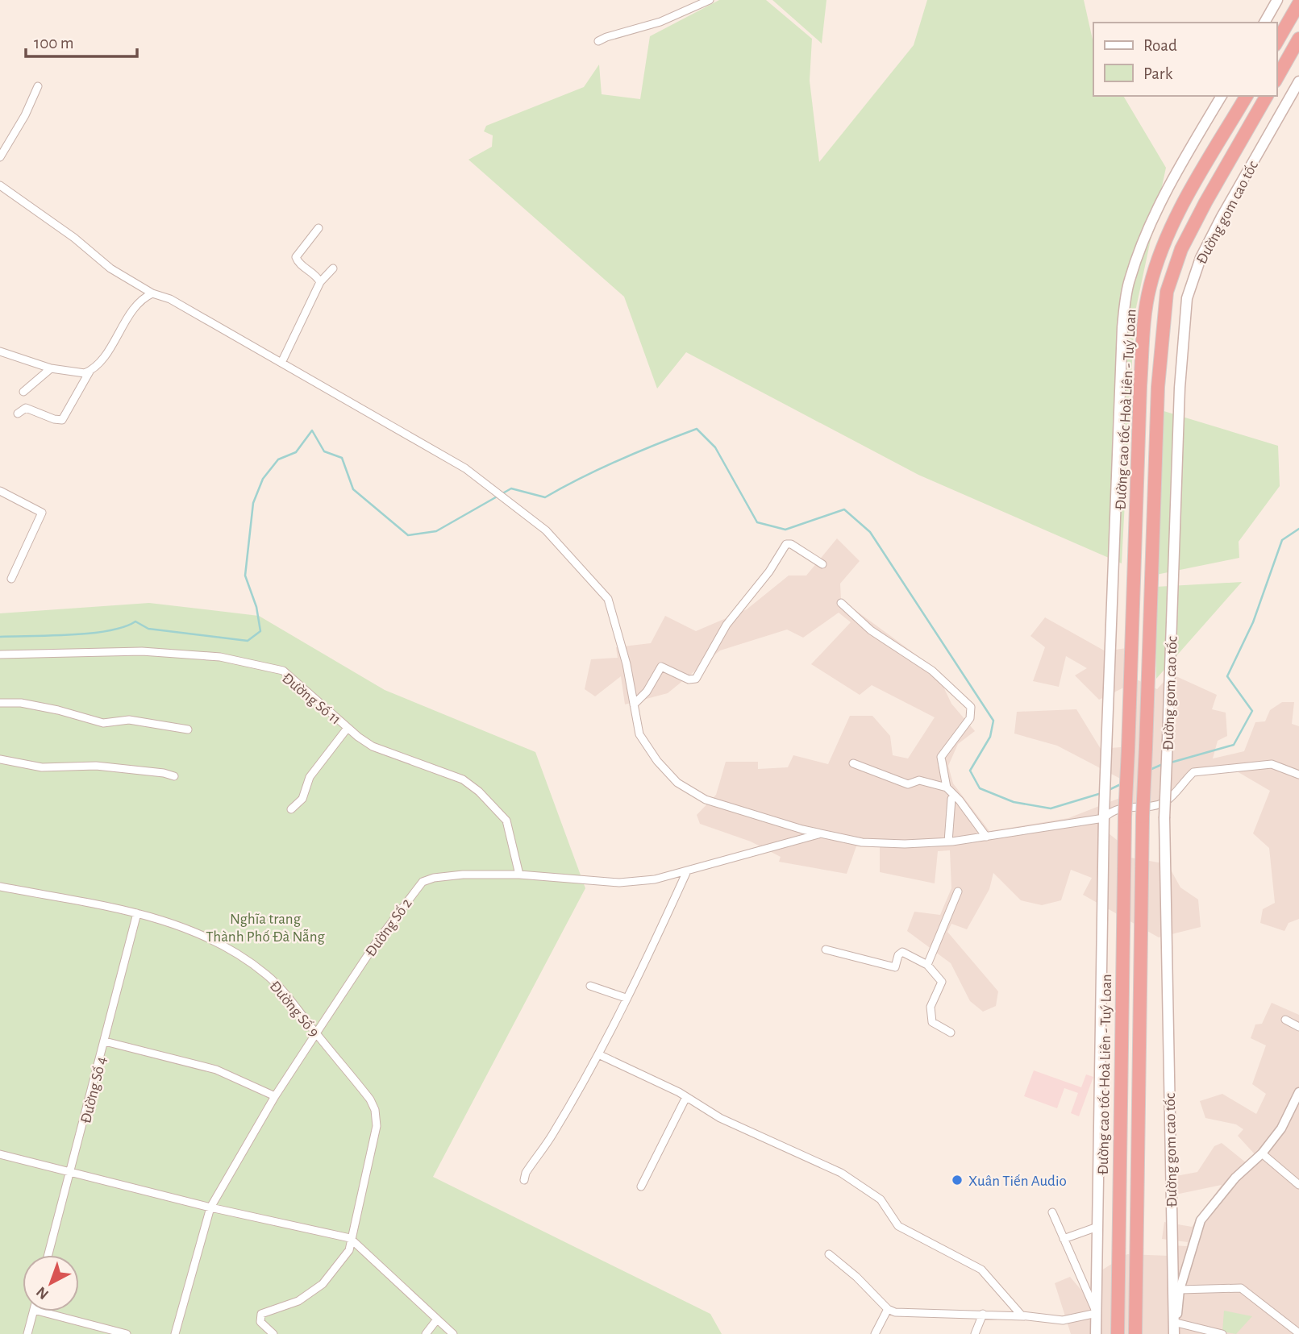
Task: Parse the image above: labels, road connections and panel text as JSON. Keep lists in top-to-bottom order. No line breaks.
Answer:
{"streets":{"highway":["Đường cao tốc Hoà Liên - Tuý Loan"],"main road":["Đường gom cao tốc"],"street":["Đường Số 11","Đường Số 2","Đường Số 9","Đường Số 4"]},"crossings":[["Đường Số 11","Đường Số 2"],["Đường Số 2","Đường Số 9"],["Đường Số 9","Đường Số 4"]],"parks":["Nghĩa trang Thành Phố Đà Nẵng"],"places":["Xuân Tiến Audio"],"legend":["Road","Park"],"scale_bar":"100 m","north":"bottom left"}
